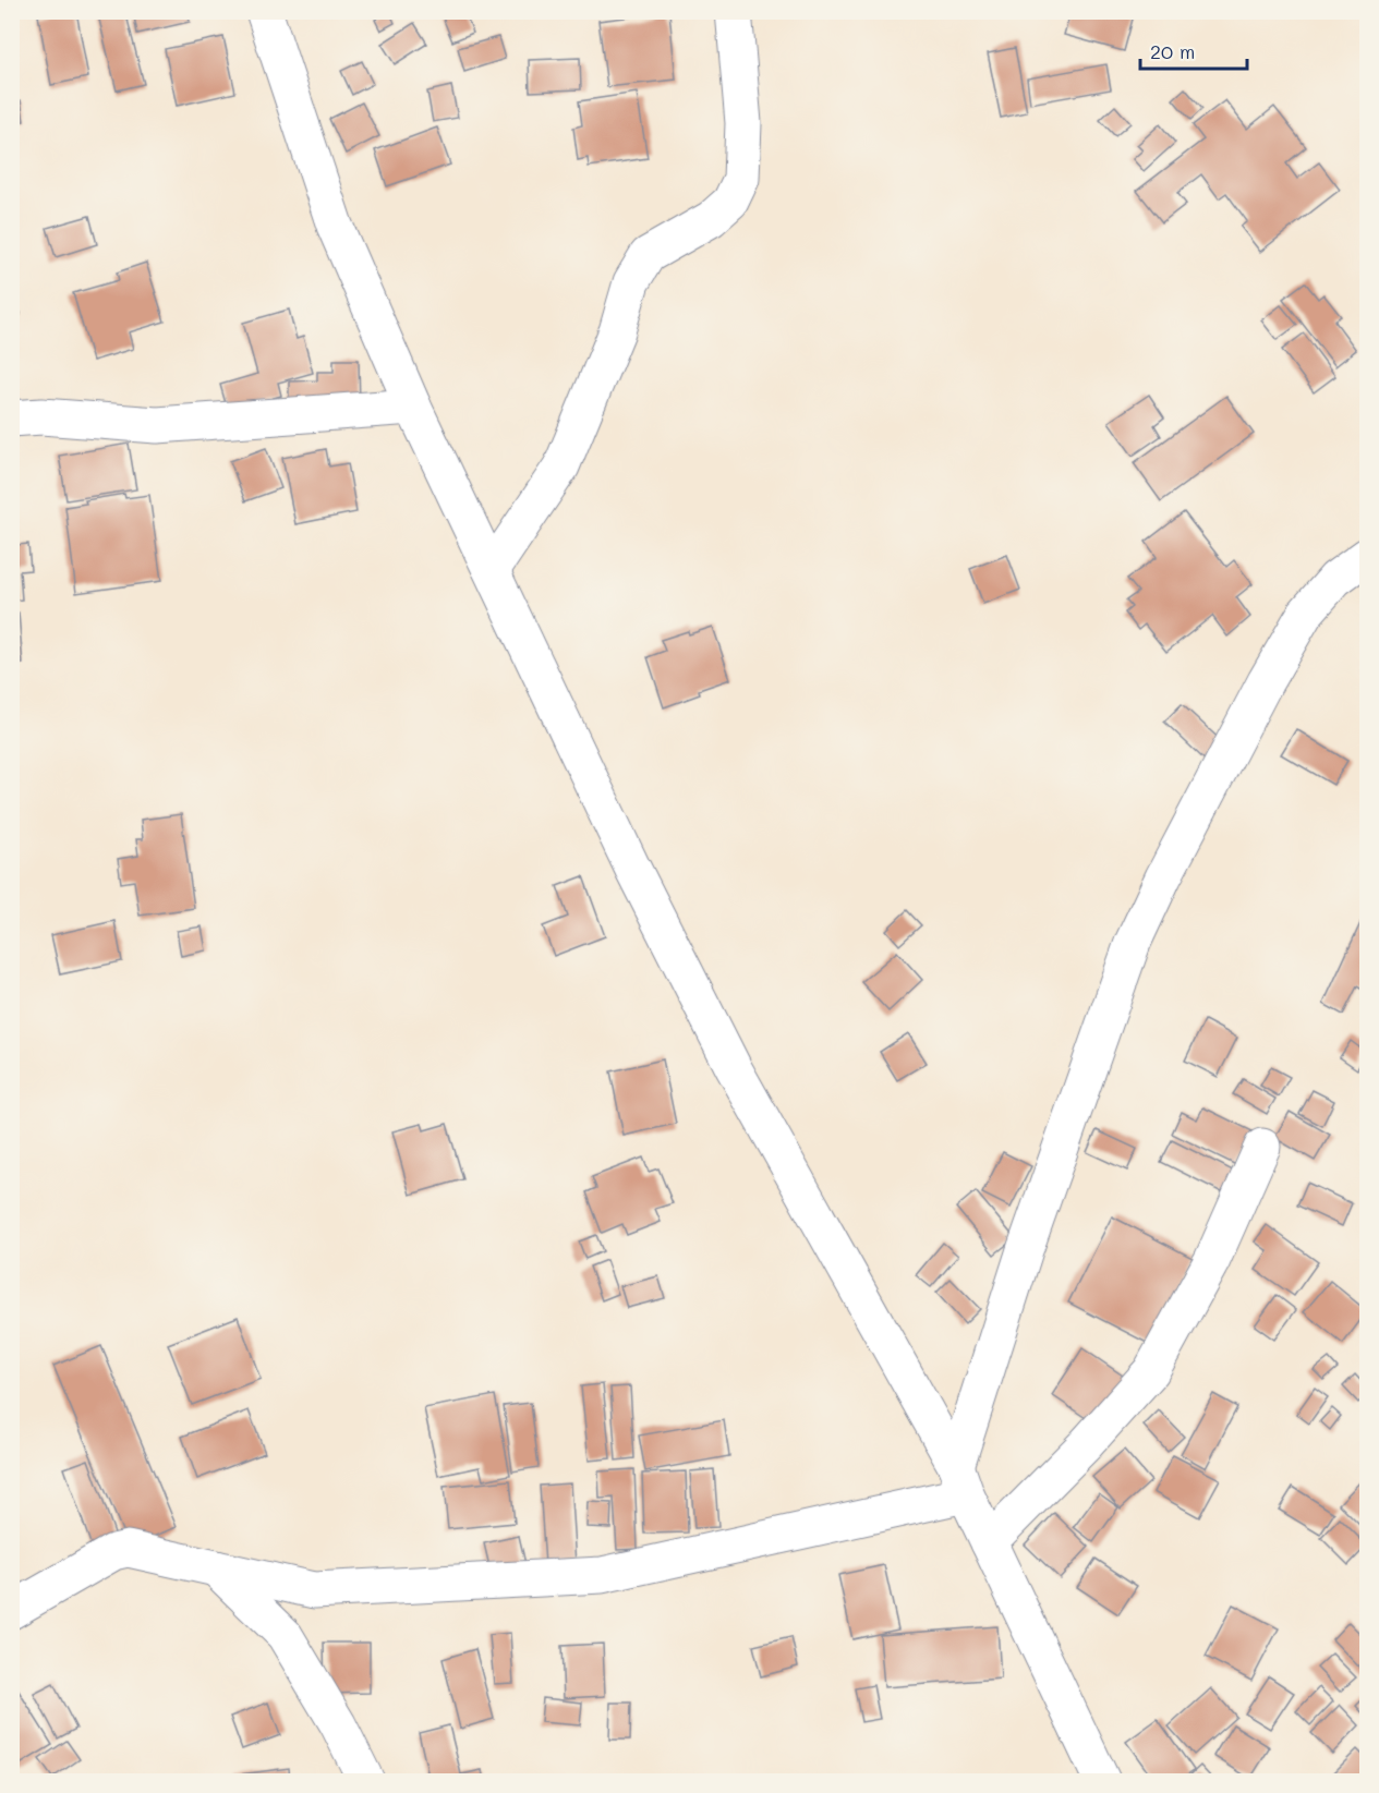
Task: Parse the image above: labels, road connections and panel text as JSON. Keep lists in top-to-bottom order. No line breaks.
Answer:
{"scale_bar":"20 m"}
